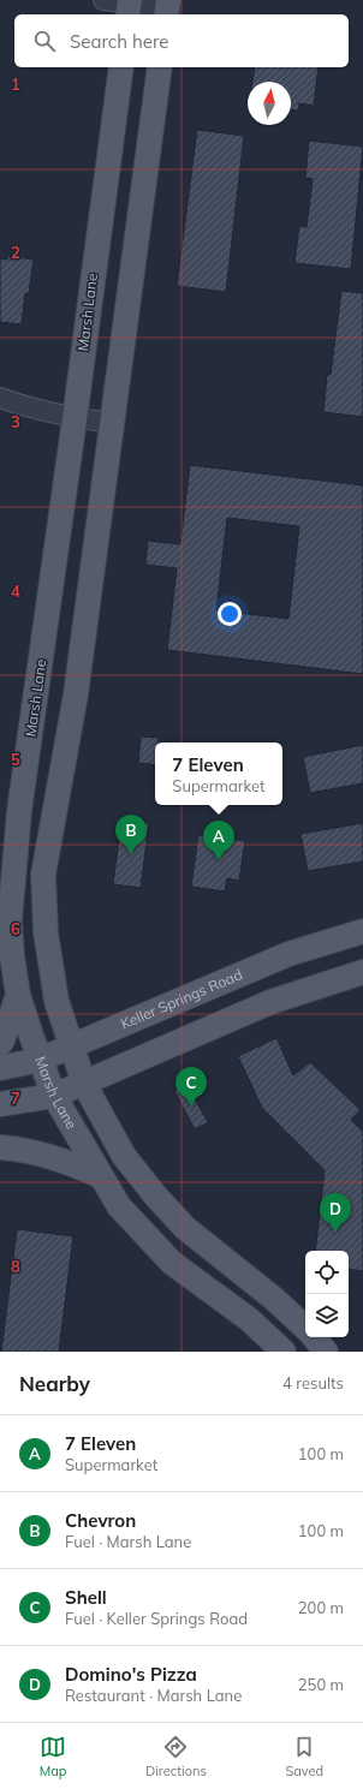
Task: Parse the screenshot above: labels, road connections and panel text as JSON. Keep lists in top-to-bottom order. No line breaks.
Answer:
{"streets":{"main road":["Marsh Lane","Keller Springs Road"]},"crossings":[["Marsh Lane","Keller Springs Road"]],"north":"top","page":{"search":"Search here","popup":["7 Eleven","Supermarket"],"pins":["B","A","C","D"],"heading":["Nearby","4 results"],"list":[{"mark":"A","name":"7 Eleven","note":"Supermarket","value":"100 m"},{"mark":"B","name":"Chevron","note":"Fuel · Marsh Lane","value":"100 m"},{"mark":"C","name":"Shell","note":"Fuel · Keller Springs Road","value":"200 m"},{"mark":"D","name":"Domino's Pizza","note":"Restaurant · Marsh Lane","value":"250 m"}],"nav":["Map","Directions","Saved"]},"grid":{"rows":["1","2","3","4","5","6","7","8"]}}
